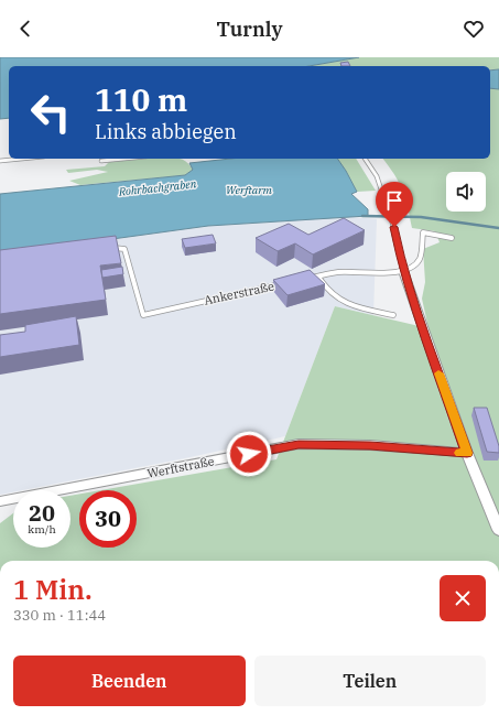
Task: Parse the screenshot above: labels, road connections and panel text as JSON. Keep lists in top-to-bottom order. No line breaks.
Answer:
{"streets":{"street":["Werftstraße"],"lane":["Ankerstraße"]},"water":["Rohrbachgraben","Werftarm"],"page":{"header":"Turnly","turn":["110 m","Links abbiegen"],"speed":"20 km/h","limit":"30","heading":["1 Min.","330 m · 11:44"],"buttons":["Beenden","Teilen"]}}
